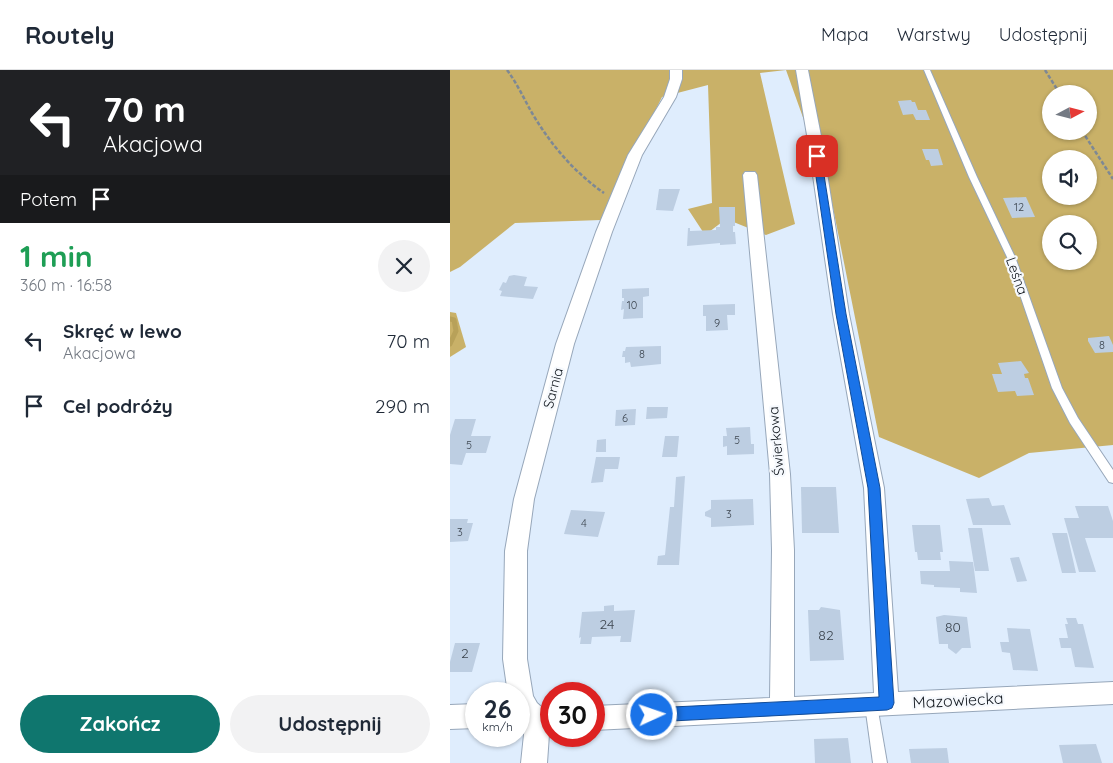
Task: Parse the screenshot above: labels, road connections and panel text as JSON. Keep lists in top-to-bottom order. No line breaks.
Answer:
{"streets":{"street":["Sarnia","Świerkowa","Mazowiecka"],"lane":["Leśna"]},"crossings":[["Świerkowa","Mazowiecka"]],"house_numbers":["12","10","9","8","8","6","5","5","3","4","3","24","80","82","2"],"north":"right","page":{"header":"Routely","nav":["Mapa","Warstwy","Udostępnij"],"turn":["70 m","Akacjowa"],"then":"Potem","heading":["1 min","360 m · 16:58"],"list":[{"name":"Skręć w lewo","note":"Akacjowa","value":"70 m"},{"name":"Cel podróży","value":"290 m"}],"speed":"26 km/h","limit":"30","buttons":["Zakończ","Udostępnij"]}}
